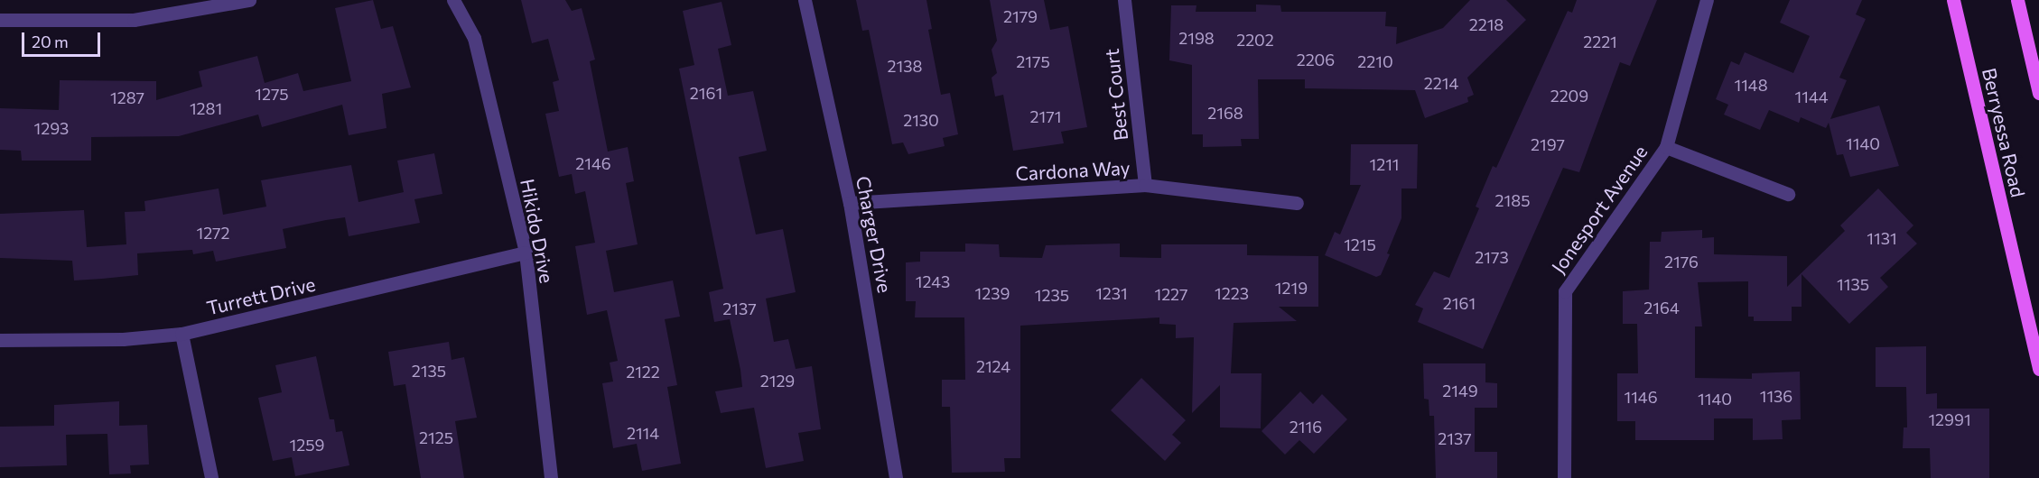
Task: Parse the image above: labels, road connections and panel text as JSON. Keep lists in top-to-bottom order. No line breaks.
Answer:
{"streets":{"main road":["Berryessa Road"],"street":["Best Court","Cardona Way","Jonesport Avenue","Hikido Drive","Charger Drive","Turrett Drive"]},"crossings":[["Best Court","Cardona Way"],["Cardona Way","Charger Drive"],["Hikido Drive","Turrett Drive"]],"house_numbers":["2179","2218","2198","2202","2221","2206","2175","2210","2138","2214","1148","2161","1275","2209","1144","1287","1281","2168","2171","2130","1293","1140","2197","2146","1211","2185","1272","1131","1215","2173","2176","1243","1135","1219","1239","1231","1223","1227","1235","2161","2164","2137","2124","2135","2122","2129","2149","1136","1146","1140","12991","2116","2114","2125","2137","1259"],"scale_bar":"20 m"}
